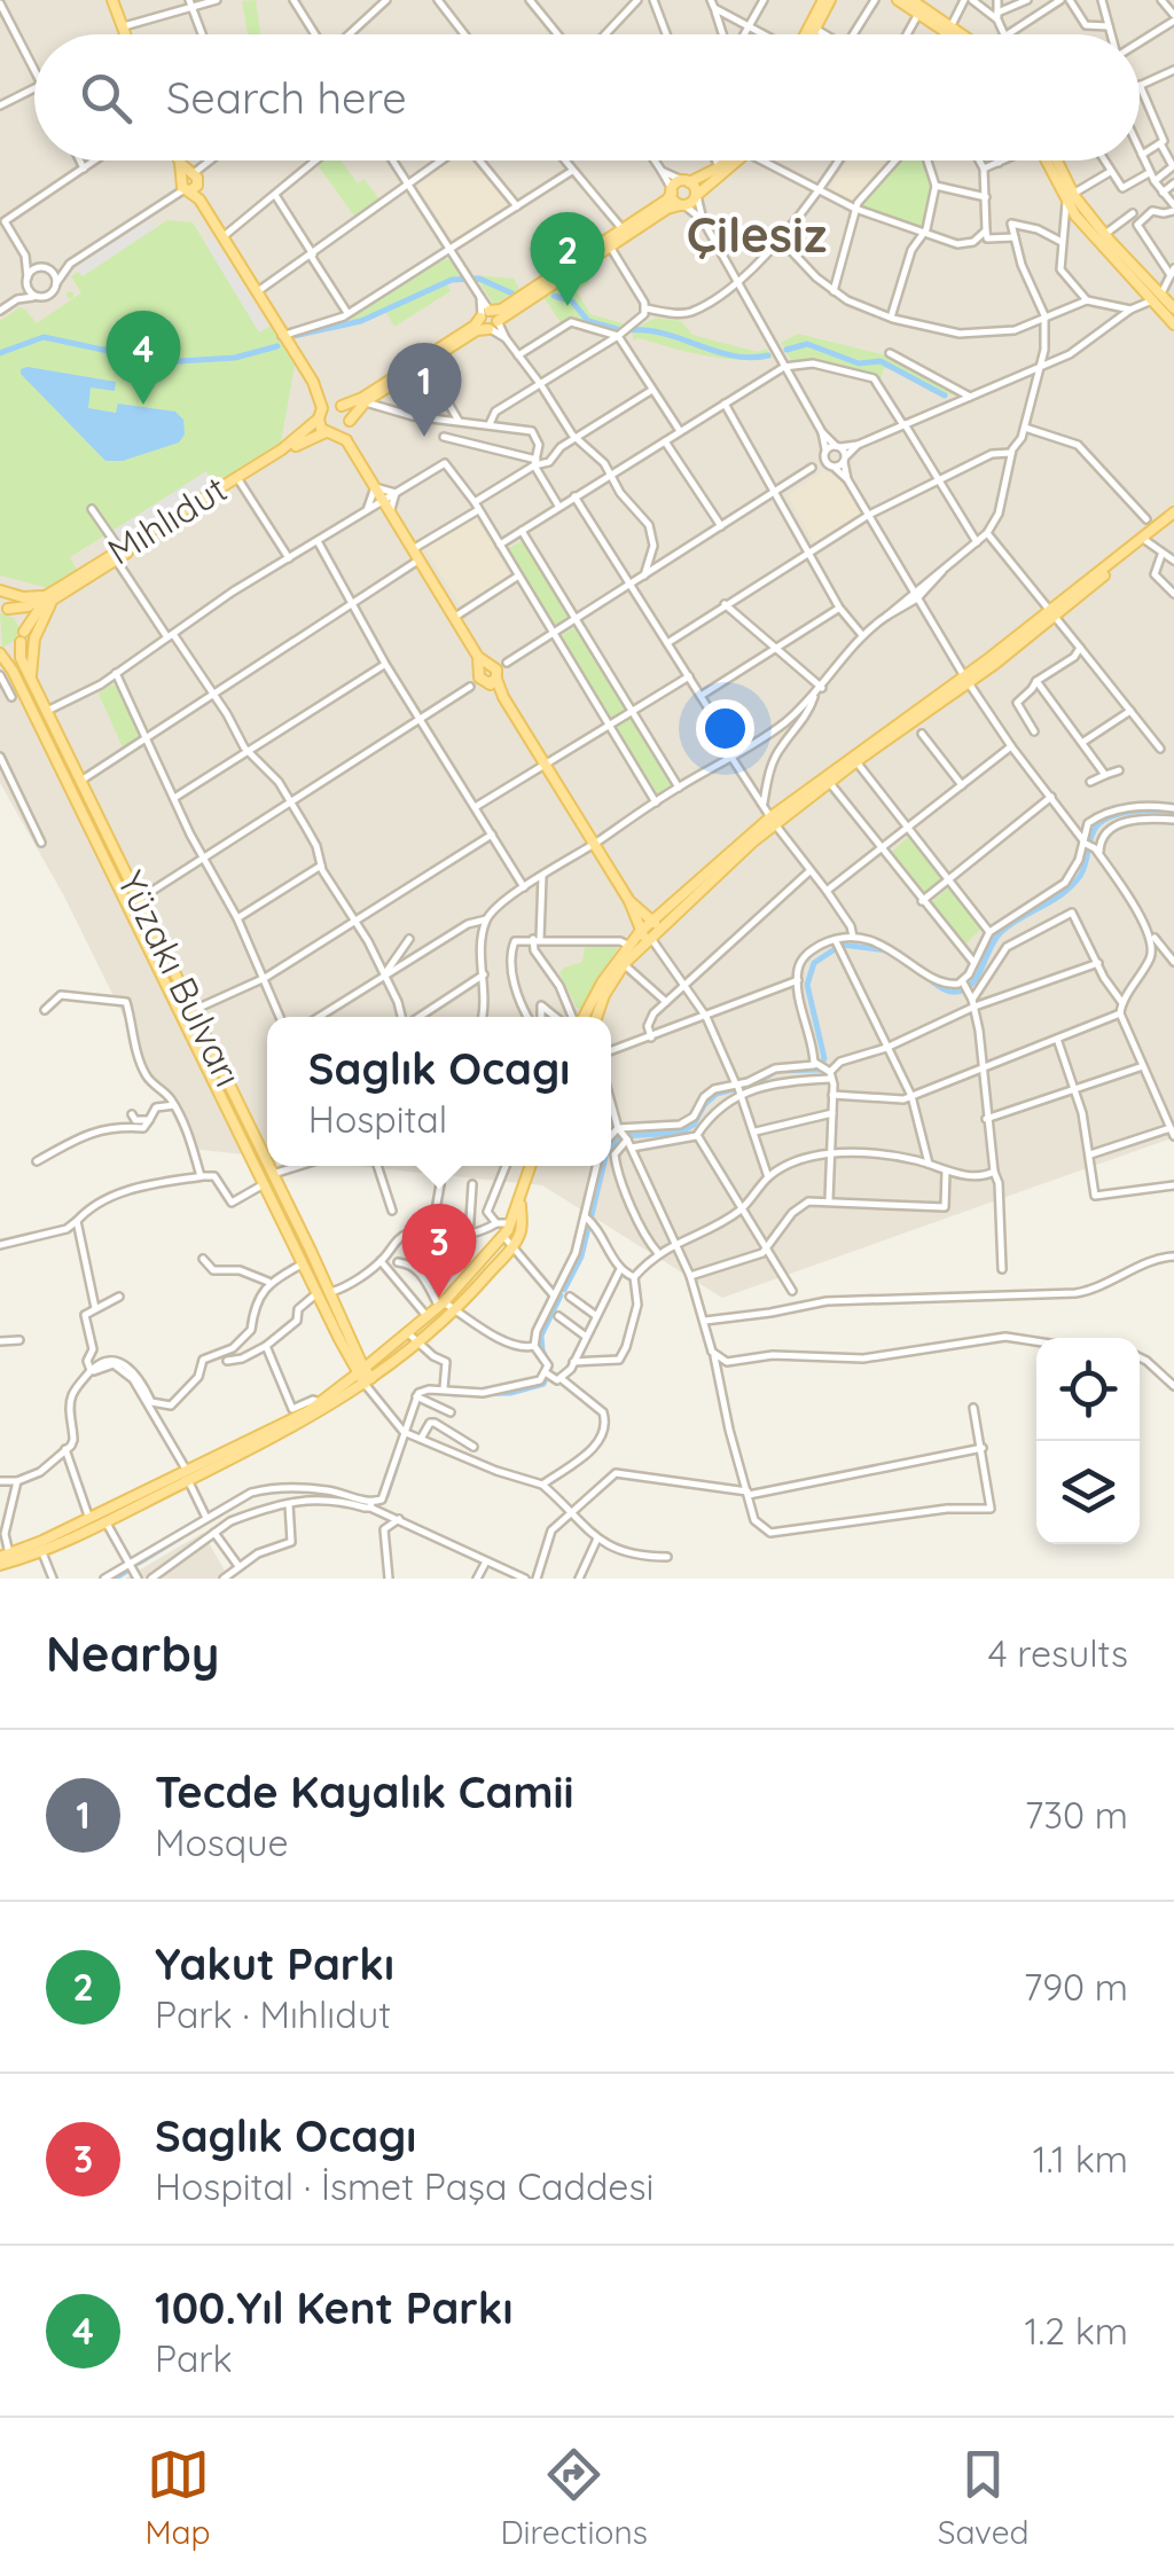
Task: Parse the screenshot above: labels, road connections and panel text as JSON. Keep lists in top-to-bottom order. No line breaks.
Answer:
{"streets":{"main road":["Mıhlıdut","Yüzakı Bulvarı"]},"crossings":[["Mıhlıdut","Yüzakı Bulvarı"]],"districts":["Çilesiz"],"page":{"search":"Search here","pins":["2","4","1","3"],"popup":["Saglık Ocagı","Hospital"],"heading":["Nearby","4 results"],"list":[{"mark":"1","name":"Tecde Kayalık Camii","note":"Mosque","value":"730 m"},{"mark":"2","name":"Yakut Parkı","note":"Park · Mıhlıdut","value":"790 m"},{"mark":"3","name":"Saglık Ocagı","note":"Hospital · İsmet Paşa Caddesi","value":"1.1 km"},{"mark":"4","name":"100.Yıl Kent Parkı","note":"Park","value":"1.2 km"}],"nav":["Map","Directions","Saved"]}}
